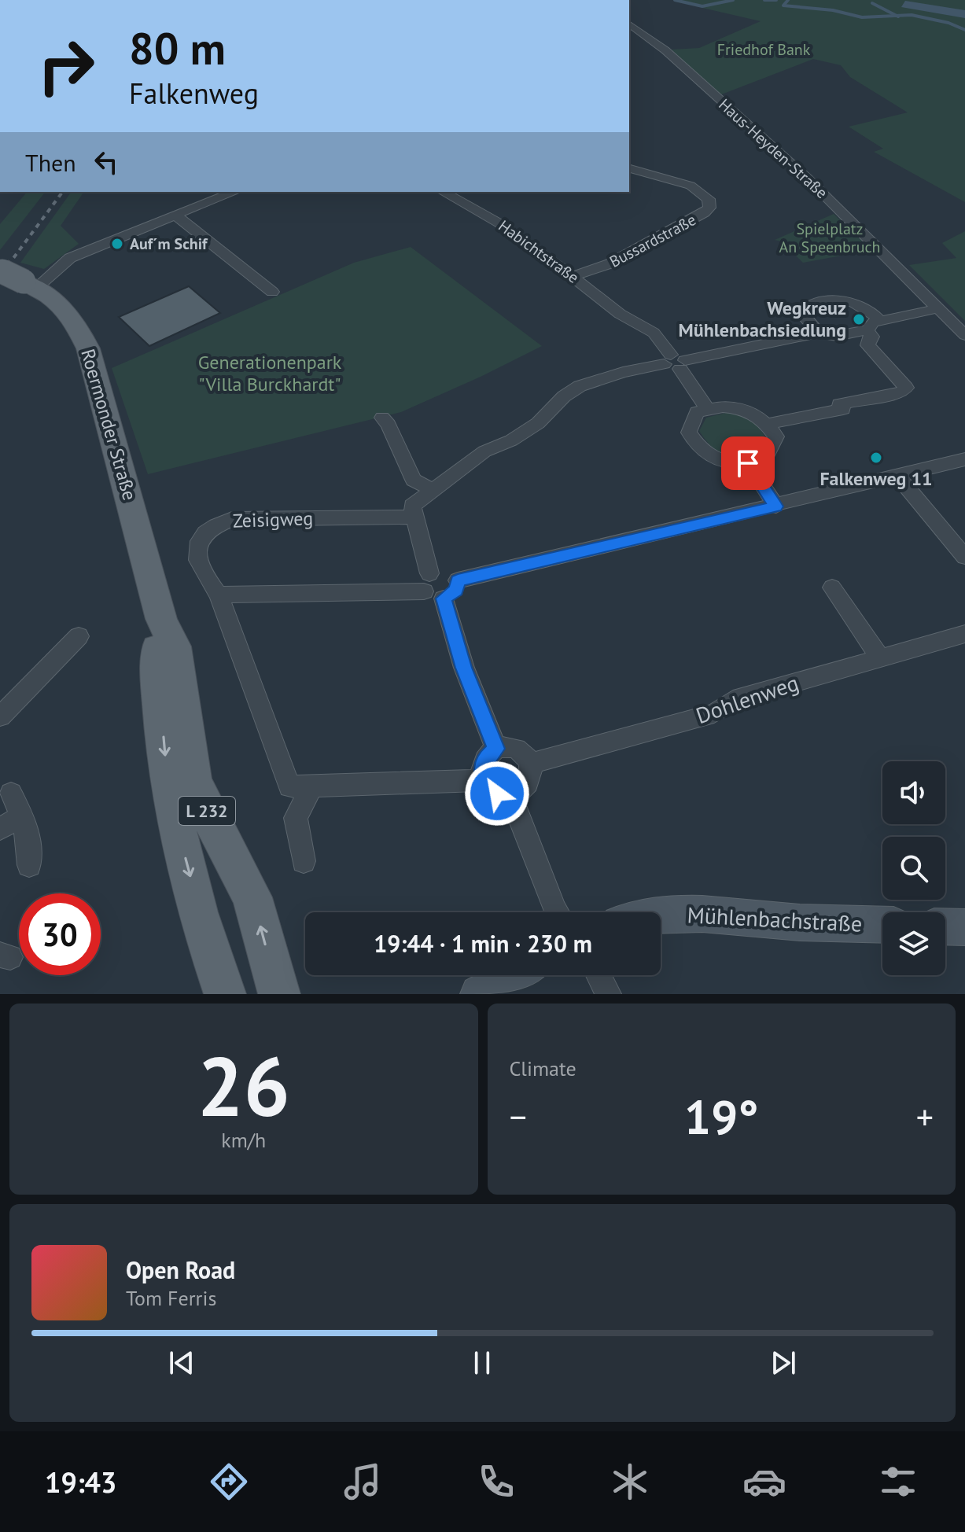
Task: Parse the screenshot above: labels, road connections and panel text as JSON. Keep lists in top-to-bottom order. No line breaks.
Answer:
{"streets":{"main road":["Roermonder Straße","L 232"],"street":["Haus-Heyden-Straße","Bussardstraße","Habichtstraße","Zeisigweg","Dohlenweg","Mühlenbachstraße"]},"crossings":[["Bussardstraße","Habichtstraße"],["Zeisigweg","Dohlenweg"]],"parks":["Friedhof Bank","Spielplatz An Speenbruch","Generationenpark \"Villa Burckhardt\""],"places":["Auf´m Schif","Wegkreuz Mühlenbachsiedlung","Falkenweg 11"],"page":{"turn":["80 m","Falkenweg"],"then":"Then","limit":"30","trip":"19:44 · 1 min · 230 m","tile":[["26","km/h"],"Climate"],"heat":["−","19°","+"],"song":["Open Road","Tom Ferris"],"tabs":"19:43"}}
